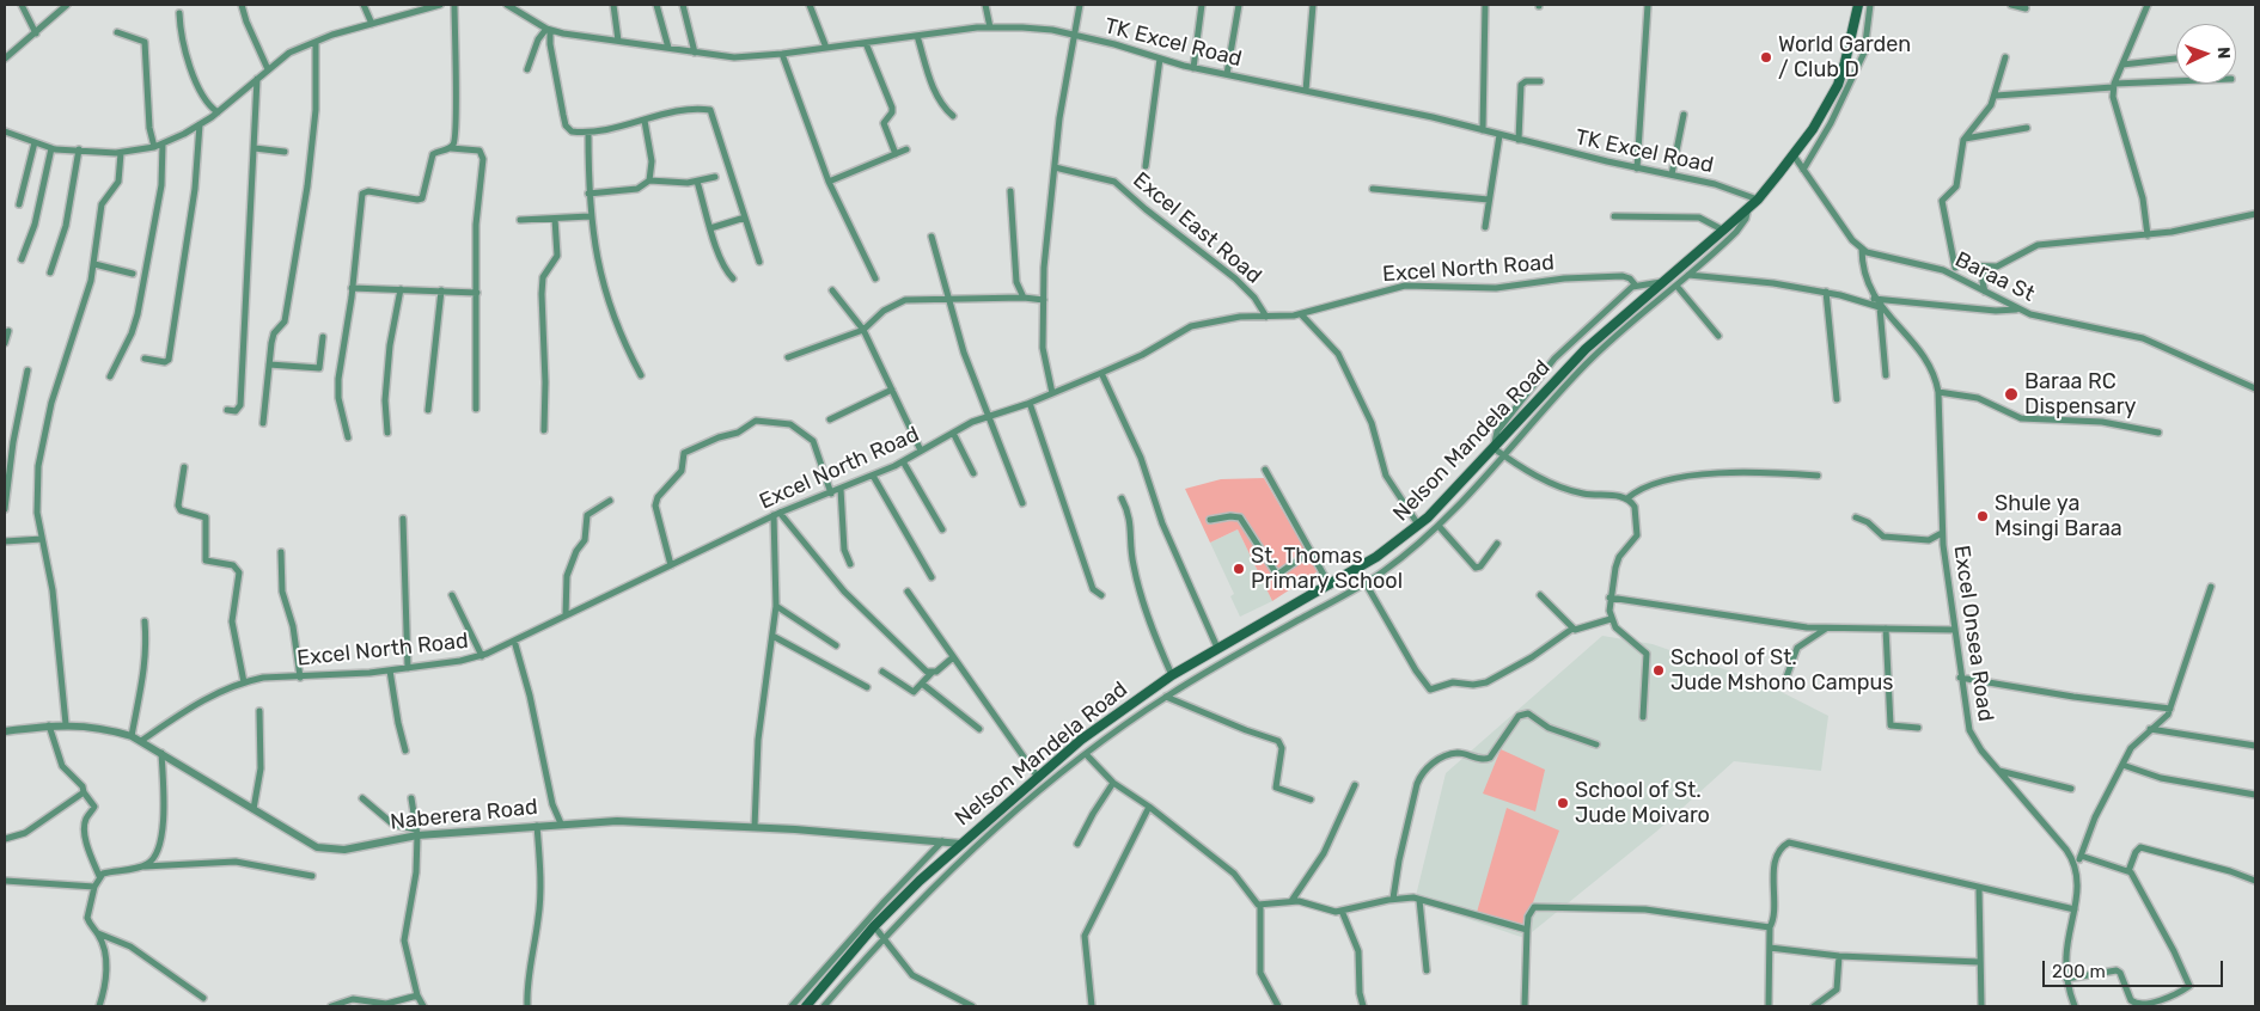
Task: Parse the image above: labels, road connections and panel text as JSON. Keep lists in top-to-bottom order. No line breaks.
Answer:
{"streets":{"main road":["Nelson Mandela Road"],"street":["TK Excel Road","Excel East Road","Excel North Road","Baraa St","Excel Onsea Road","Naberera Road"]},"crossings":[["TK Excel Road","Nelson Mandela Road"],["Excel East Road","Excel North Road"],["Excel North Road","Naberera Road"],["Baraa St","Excel Onsea Road"],["Nelson Mandela Road","Naberera Road"]],"places":["World Garden / Club D","Baraa RC Dispensary","Shule ya Msingi Baraa","St. Thomas Primary School","School of St. Jude Mshono Campus","School of St. Jude Moivaro"],"scale_bar":"200 m","north":"right"}
